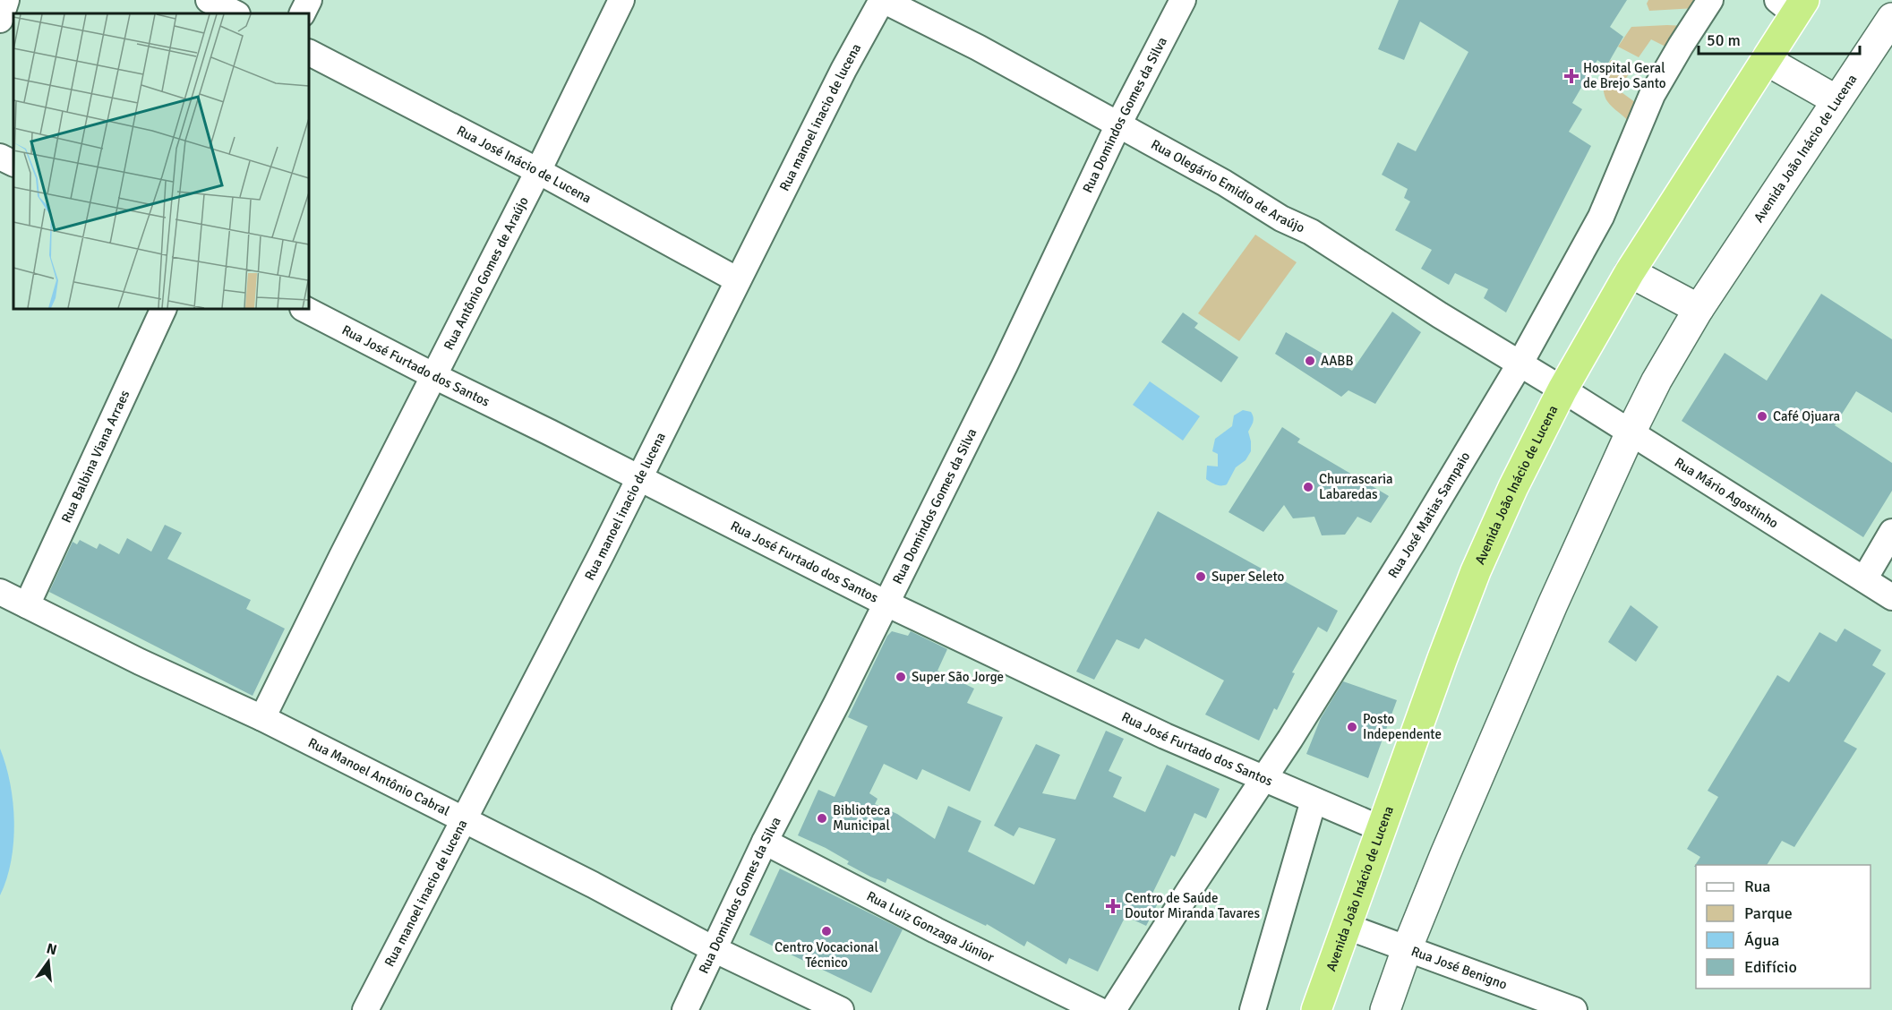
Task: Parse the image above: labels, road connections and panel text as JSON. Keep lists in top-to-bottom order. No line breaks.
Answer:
{"streets":{"highway":["Avenida João Inácio de Lucena"],"street":["Rua Domindos Gomes da Silva","Rua manoel inacio de lucena","Rua José Inácio de Lucena","Rua Olegário Emidio de Araújo","Rua Antônio Gomes de Araújo","Rua José Furtado dos Santos","Rua Balbina Viana Arraes","Rua Mário Agostinho","Rua José Matias Sampaio","Rua Manoel Antônio Cabral","Rua Luiz Gonzaga Júnior","Rua José Benigno"]},"crossings":[["Rua Domindos Gomes da Silva","Rua Olegário Emidio de Araújo"],["Rua Domindos Gomes da Silva","Rua José Furtado dos Santos"],["Rua Domindos Gomes da Silva","Rua Manoel Antônio Cabral"],["Rua Domindos Gomes da Silva","Rua Luiz Gonzaga Júnior"],["Rua manoel inacio de lucena","Rua José Inácio de Lucena"],["Rua manoel inacio de lucena","Rua Olegário Emidio de Araújo"],["Rua manoel inacio de lucena","Rua José Furtado dos Santos"],["Rua manoel inacio de lucena","Rua Manoel Antônio Cabral"],["Avenida João Inácio de Lucena","Rua Olegário Emidio de Araújo"],["Avenida João Inácio de Lucena","Rua José Furtado dos Santos"],["Avenida João Inácio de Lucena","Rua Mário Agostinho"],["Avenida João Inácio de Lucena","Rua José Benigno"],["Rua José Inácio de Lucena","Rua Antônio Gomes de Araújo"],["Rua Olegário Emidio de Araújo","Rua Mário Agostinho"],["Rua Olegário Emidio de Araújo","Rua José Matias Sampaio"],["Rua Antônio Gomes de Araújo","Rua José Furtado dos Santos"],["Rua Antônio Gomes de Araújo","Rua Manoel Antônio Cabral"],["Rua José Furtado dos Santos","Rua José Matias Sampaio"],["Rua Balbina Viana Arraes","Rua Manoel Antônio Cabral"]],"places":{"health":["Hospital Geral de Brejo Santo","Centro de Saúde Doutor Miranda Tavares"],"other":["AABB","Café Ojuara","Churrascaria Labaredas","Super Seleto","Super São Jorge","Posto Independente","Biblioteca Municipal","Centro Vocacional Técnico"]},"legend":["Rua","Parque","Água","Edifício"],"scale_bar":"50 m","north":"top"}
